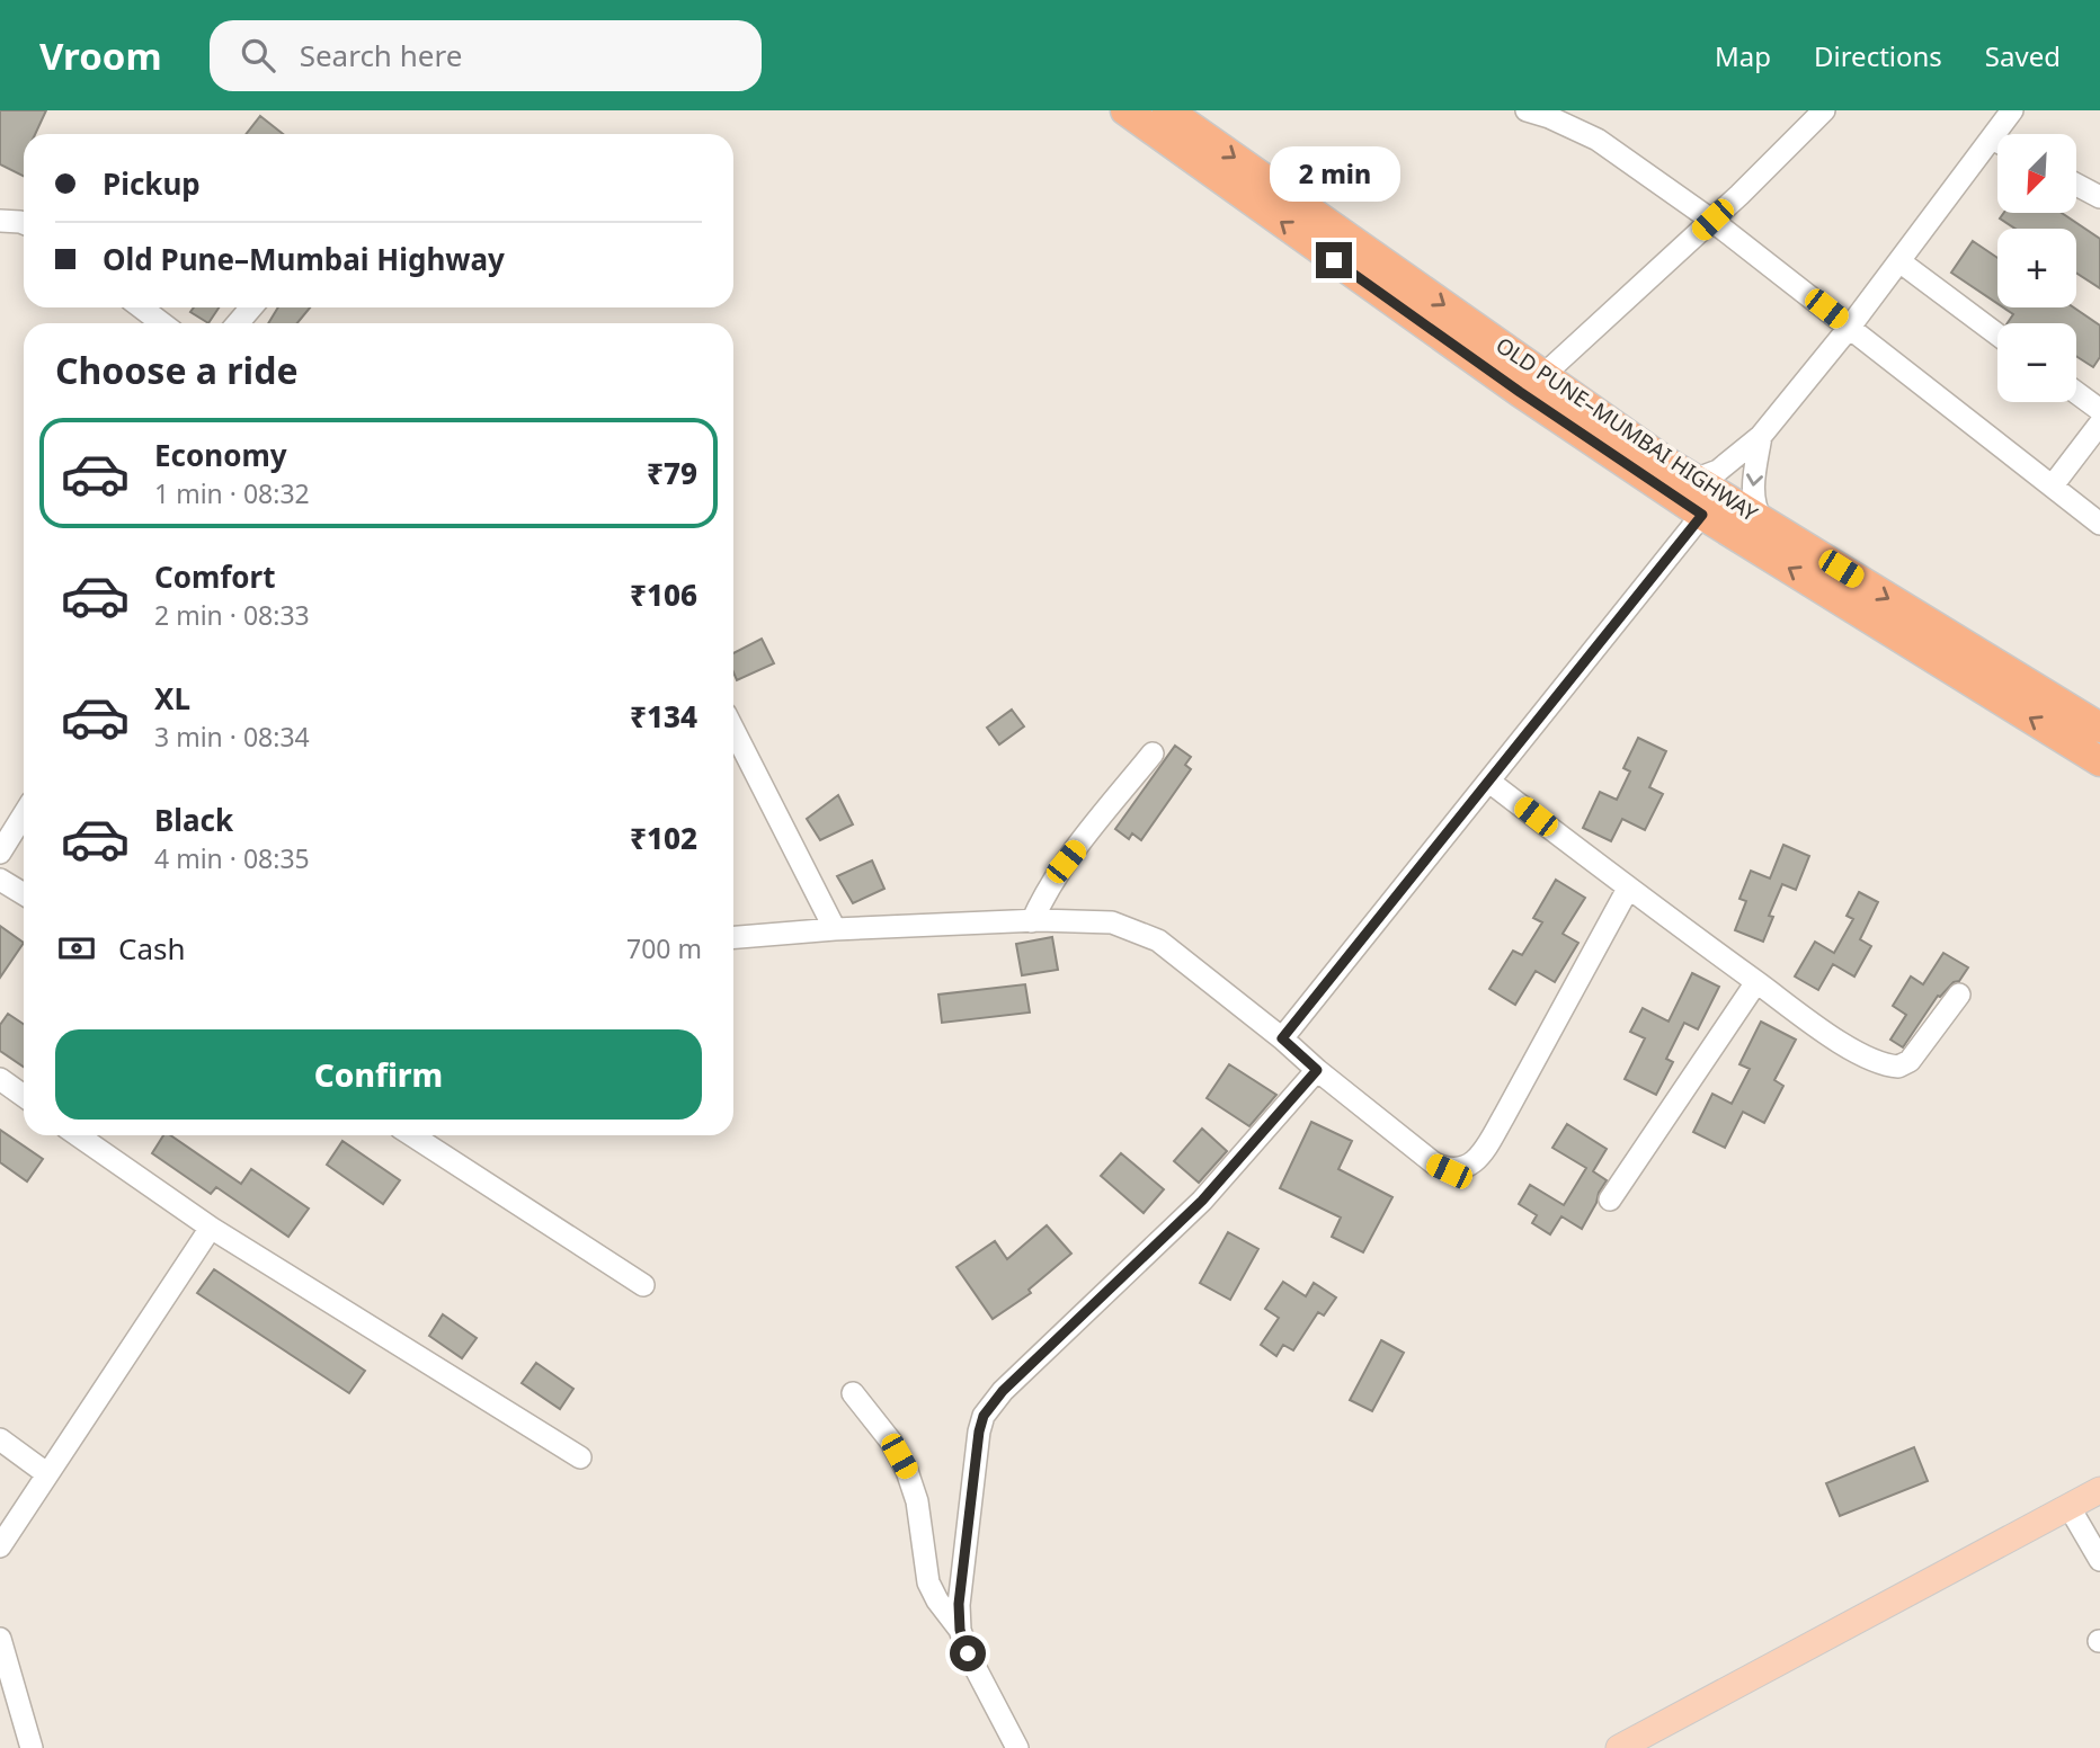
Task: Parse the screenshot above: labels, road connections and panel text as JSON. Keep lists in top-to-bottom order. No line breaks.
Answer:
{"streets":{"highway":["OLD PUNE–MUMBAI HIGHWAY"]},"north":"bottom left","page":{"header":"Vroom","search":"Search here","nav":["Map","Directions","Saved"],"map_buttons":["+","−"],"banner":["Pickup","Old Pune–Mumbai Highway"],"bubble":"2 min","heading":"Choose a ride","list":[{"name":"Economy","note":"1 min · 08:32","value":"₹79"},{"name":"Comfort","note":"2 min · 08:33","value":"₹106"},{"name":"XL","note":"3 min · 08:34","value":"₹134"},{"name":"Black","note":"4 min · 08:35","value":"₹102"}],"pay":["Cash","700 m"],"buttons":"Confirm"}}
